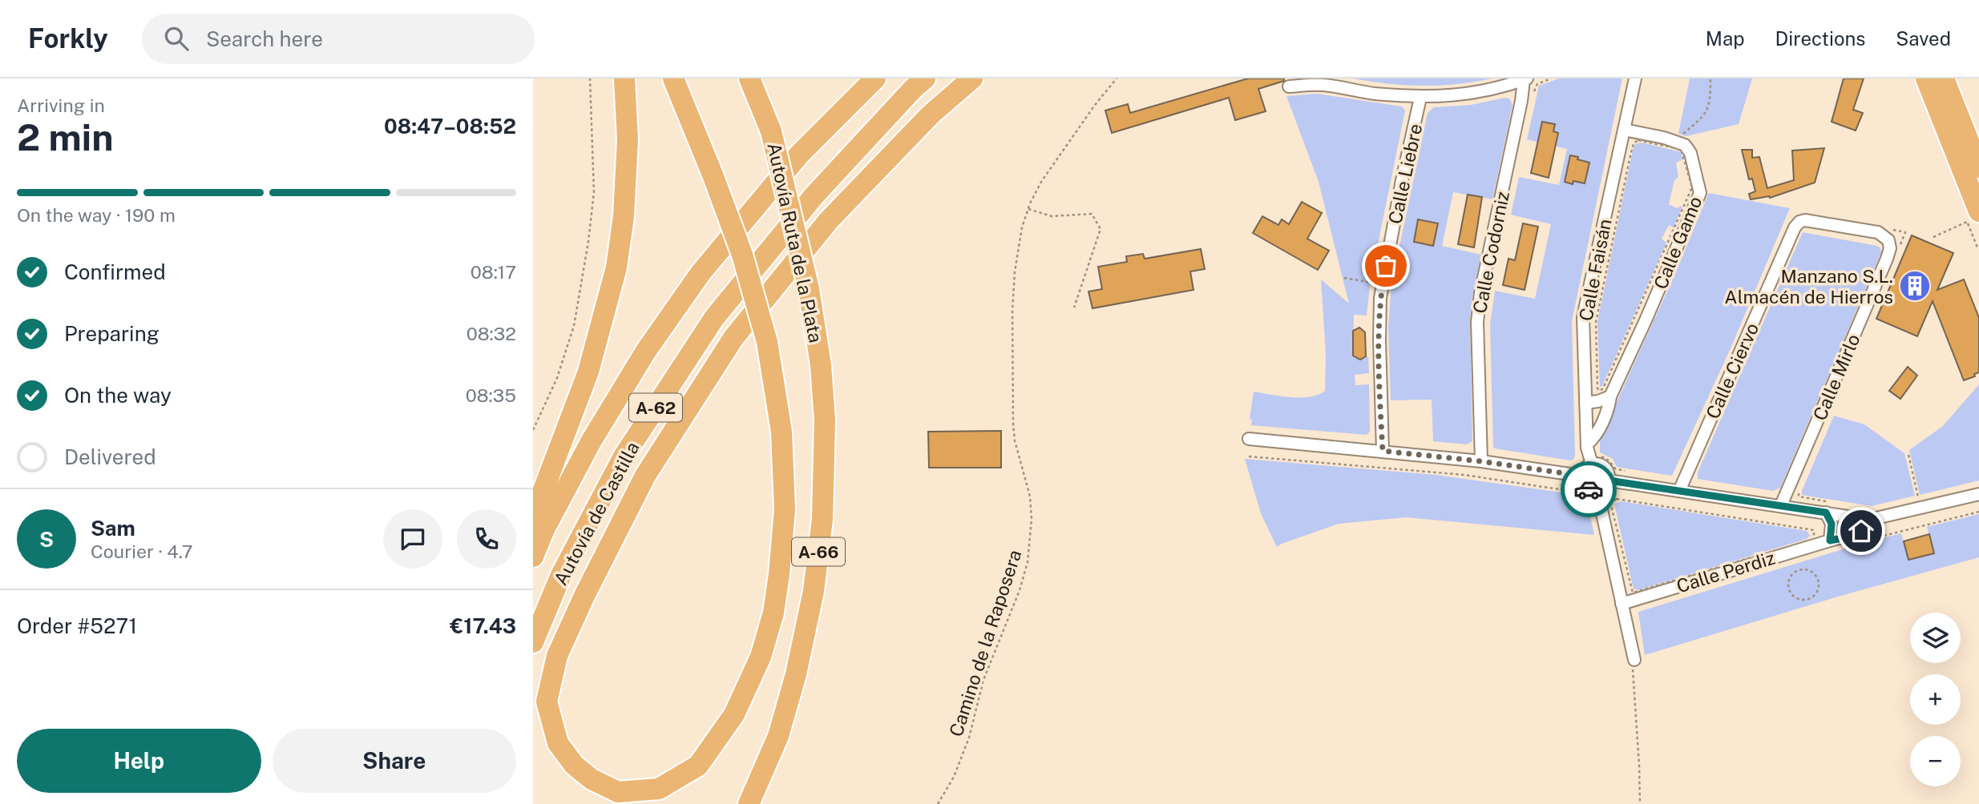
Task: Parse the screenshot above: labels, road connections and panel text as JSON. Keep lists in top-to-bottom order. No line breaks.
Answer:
{"streets":{"highway":["Autovía Ruta de la Plata","A-62","Autovía de Castilla","A-66"],"street":["Calle Liebre","Calle Gamo","Calle Codorniz","Calle Faisán","Calle Ciervo","Calle Mirlo","Calle Perdiz"],"path":["Camino de la Raposera"]},"crossings":[["Calle Gamo","Calle Faisán"],["Calle Ciervo","Calle Mirlo"]],"places":{"building":["Manzano S.L. Almacén de Hierros"]},"page":{"header":"Forkly","search":"Search here","nav":["Map","Directions","Saved"],"heading":["2 min","Arriving in","08:47–08:52"],"panel":["Sam","Courier · 4.7","Order #5271","€17.43"],"bar":"On the way · 190 m","list":[["Confirmed","08:17"],["Preparing","08:32"],["On the way","08:35"],"Delivered"],"round":"S","map_buttons":["+","−"],"buttons":["Help","Share"]}}
